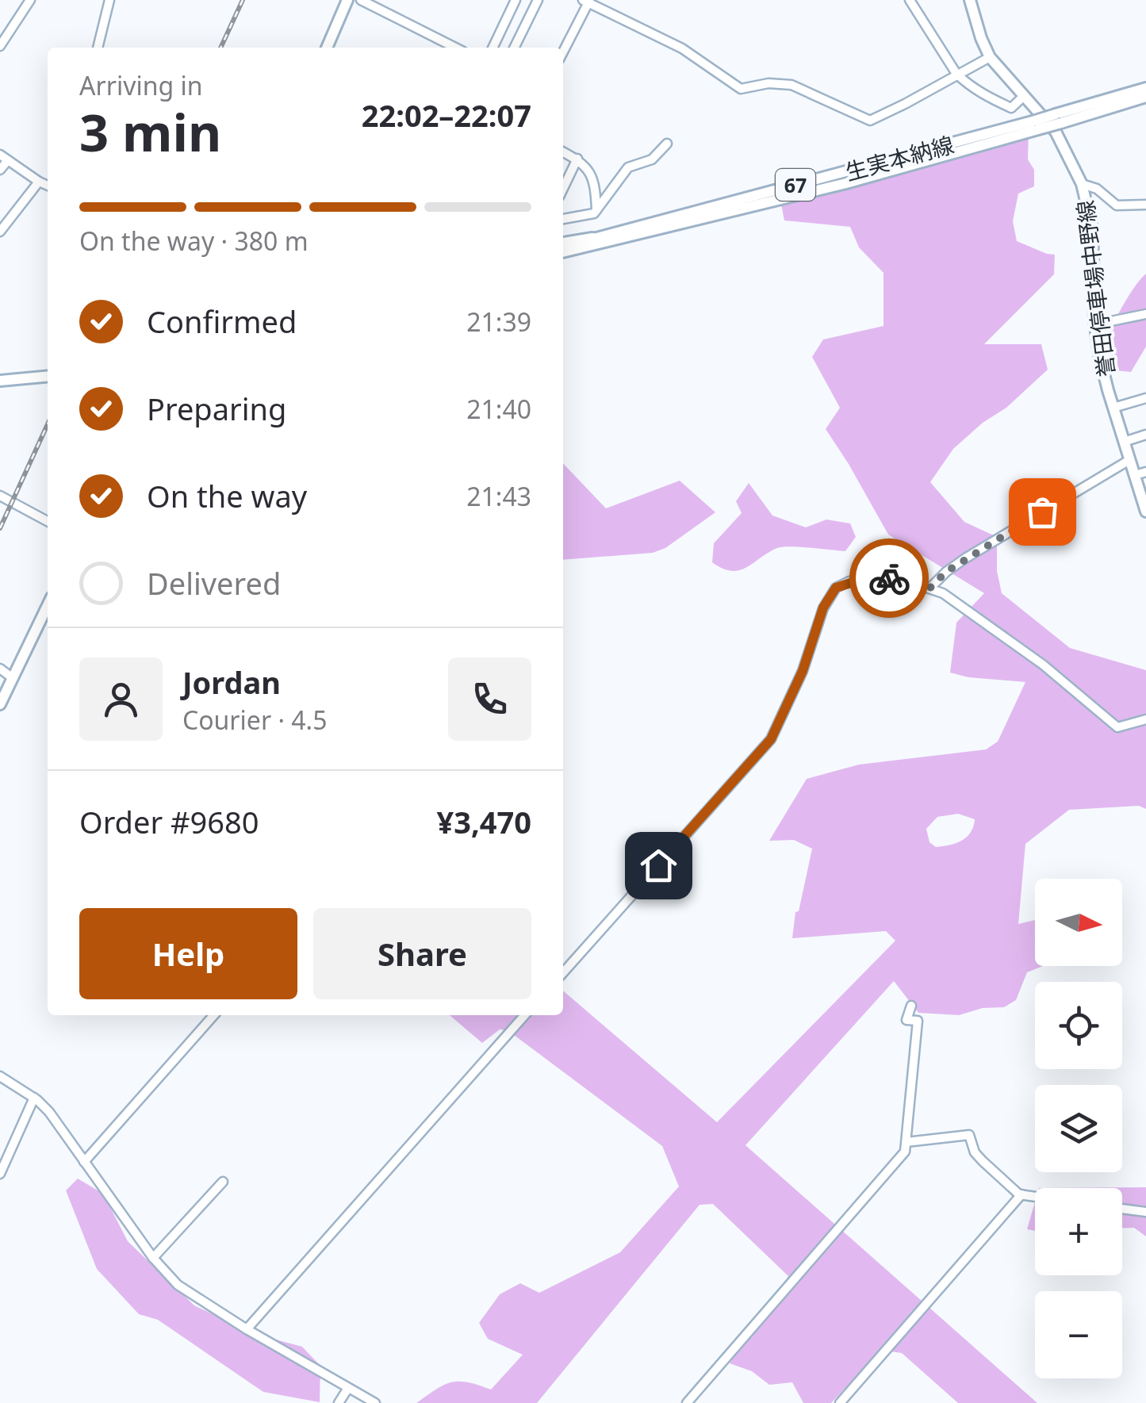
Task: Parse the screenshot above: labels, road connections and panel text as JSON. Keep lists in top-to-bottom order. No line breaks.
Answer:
{"streets":{"main road":["生実本納線","67","誉田停車場中野線"]},"north":"right","page":{"heading":["3 min","Arriving in","22:02–22:07"],"panel":["Jordan","Courier · 4.5","Order #9680","¥3,470"],"bar":"On the way · 380 m","list":[["Confirmed","21:39"],["Preparing","21:40"],["On the way","21:43"],"Delivered"],"map_buttons":["+","−"],"buttons":["Help","Share"]}}
